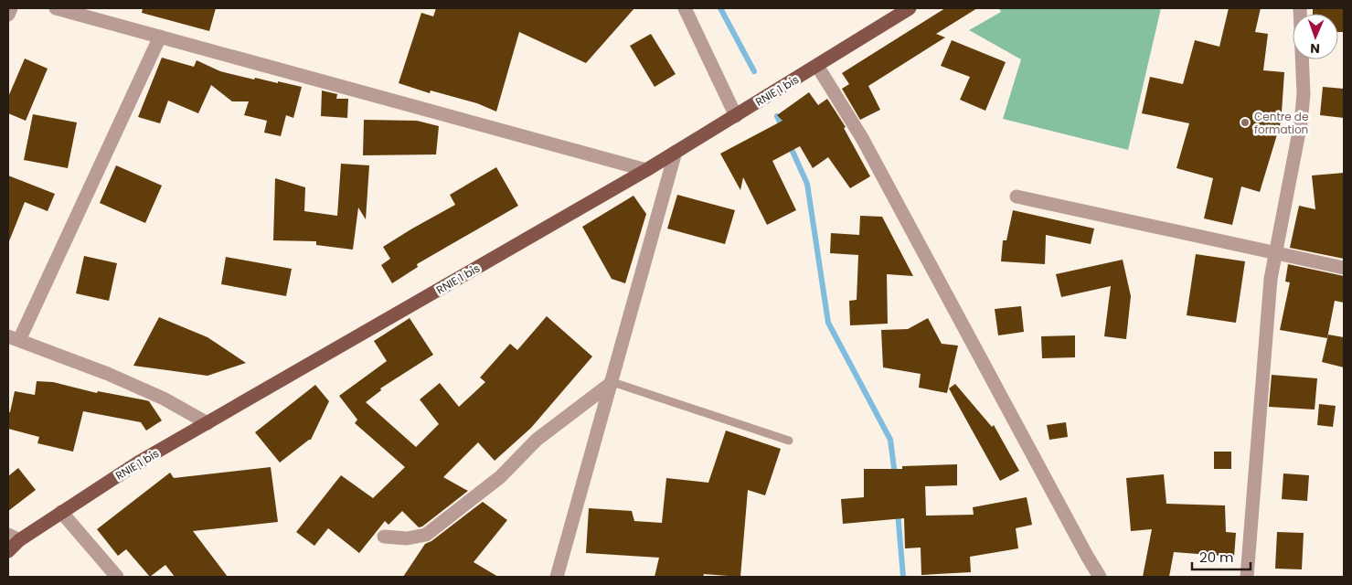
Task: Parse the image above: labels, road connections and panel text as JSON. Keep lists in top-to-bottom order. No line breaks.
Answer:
{"streets":{"main road":["RNIE 1 bis"]},"places":["Centre de formation"],"scale_bar":"20 m","north":"bottom"}
